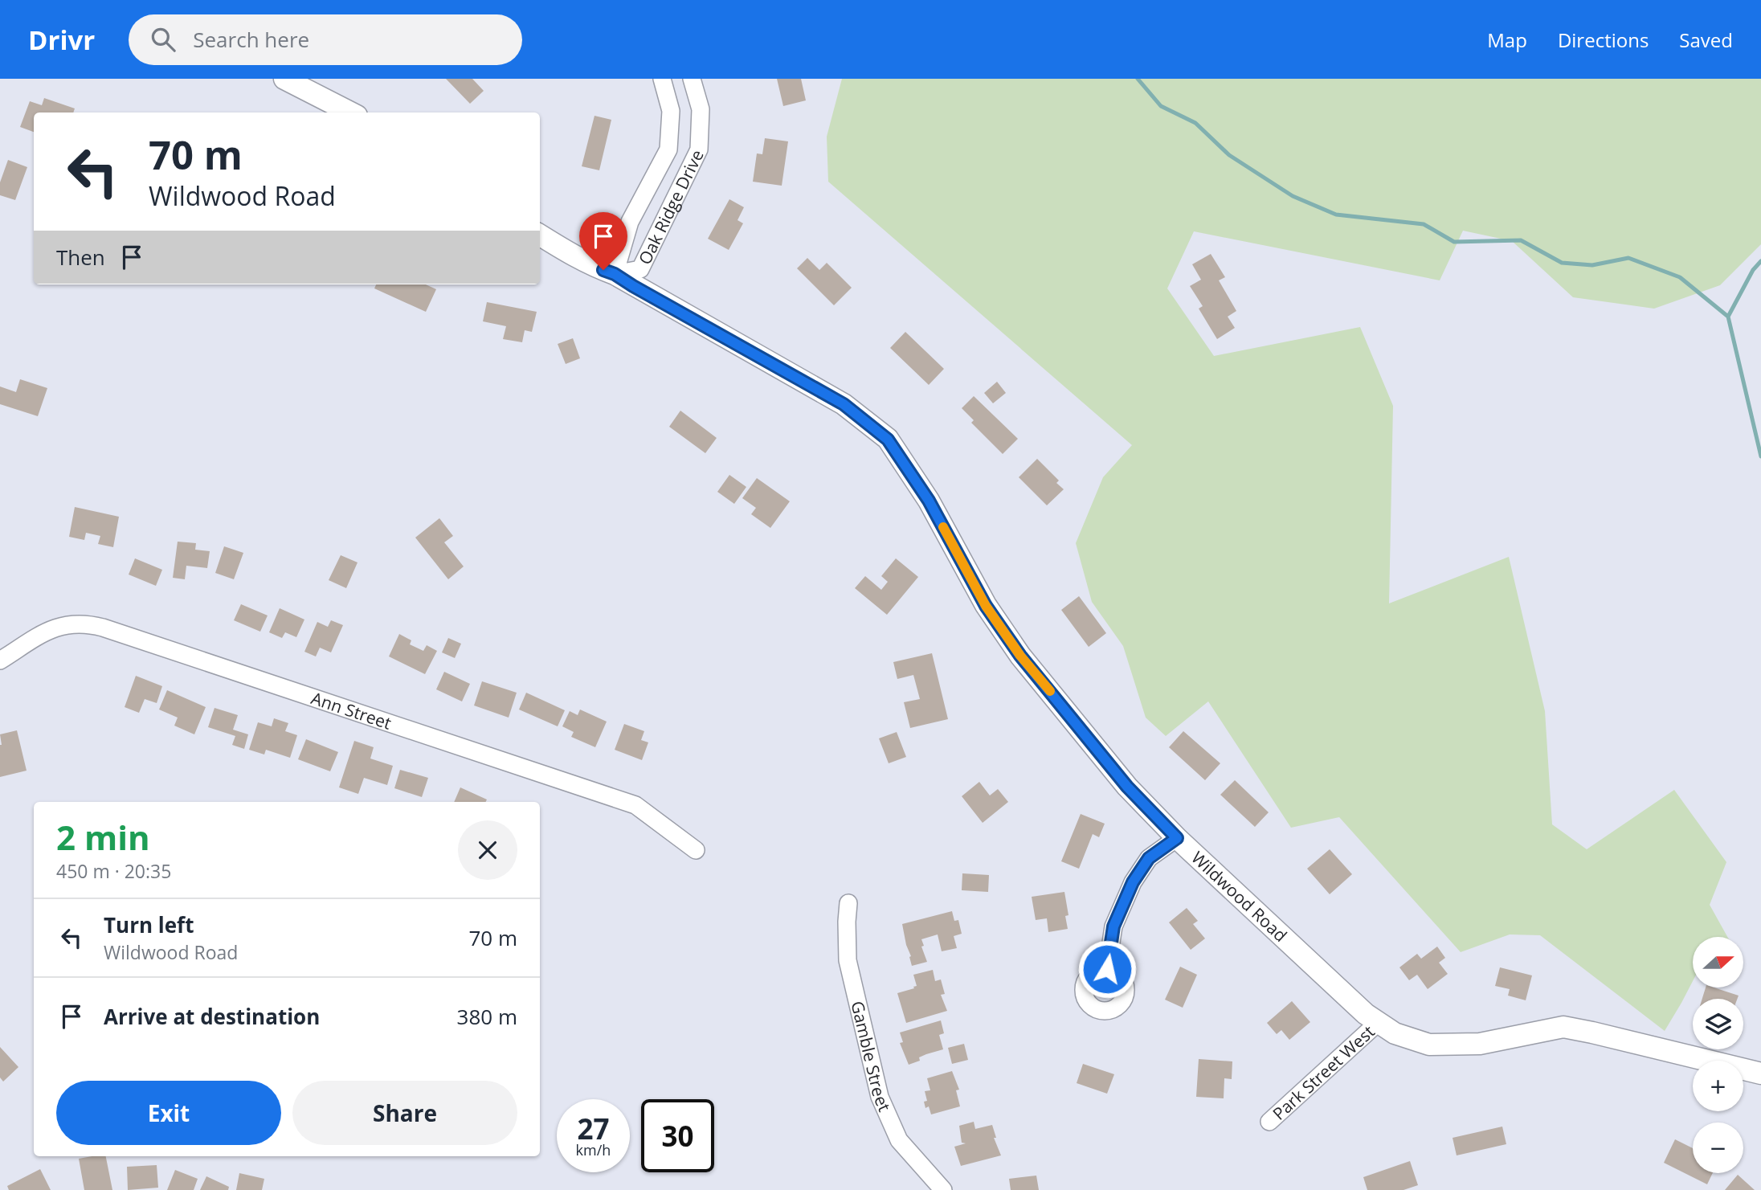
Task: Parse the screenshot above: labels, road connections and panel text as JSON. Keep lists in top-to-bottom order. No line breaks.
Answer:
{"streets":{"street":["Oak Ridge Drive","Ann Street","Wildwood Road","Gamble Street","Park Street West"]},"crossings":[["Oak Ridge Drive","Wildwood Road"],["Wildwood Road","Park Street West"]],"north":"right","page":{"header":"Drivr","search":"Search here","nav":["Map","Directions","Saved"],"turn":["70 m","Wildwood Road"],"then":"Then","heading":["2 min","450 m · 20:35"],"list":[{"name":"Turn left","note":"Wildwood Road","value":"70 m"},{"name":"Arrive at destination","value":"380 m"}],"map_buttons":["+","−"],"buttons":["Exit","Share"],"speed":"27 km/h","limit":"30"}}
